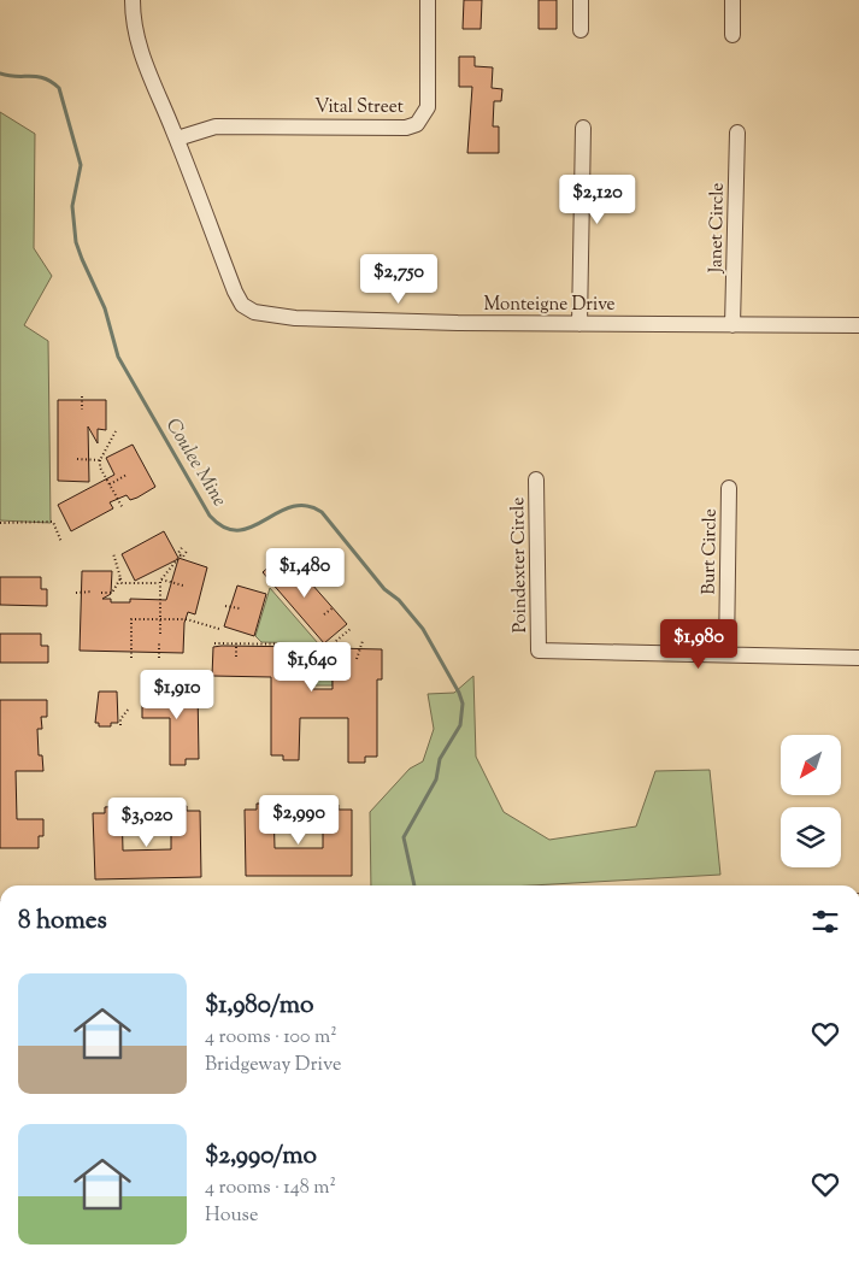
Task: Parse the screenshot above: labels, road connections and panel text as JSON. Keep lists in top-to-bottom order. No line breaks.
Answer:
{"streets":{"street":["Vital Street","Janet Circle","Monteigne Drive","Burt Circle","Poindexter Circle"]},"crossings":[["Vital Street","Monteigne Drive"],["Janet Circle","Monteigne Drive"],["Burt Circle","Poindexter Circle"]],"water":["Coulee Mine"],"north":"bottom left","page":{"price":["$2,120","$2,750","$1,480","$1,980","$1,640","$1,910","$2,990","$3,020"],"heading":"8 homes","list":[{"name":"$1,980/mo","note":"4 rooms · 100 m² · Bridgeway Drive"},{"name":"$2,990/mo","note":"4 rooms · 148 m² · House"}]}}
